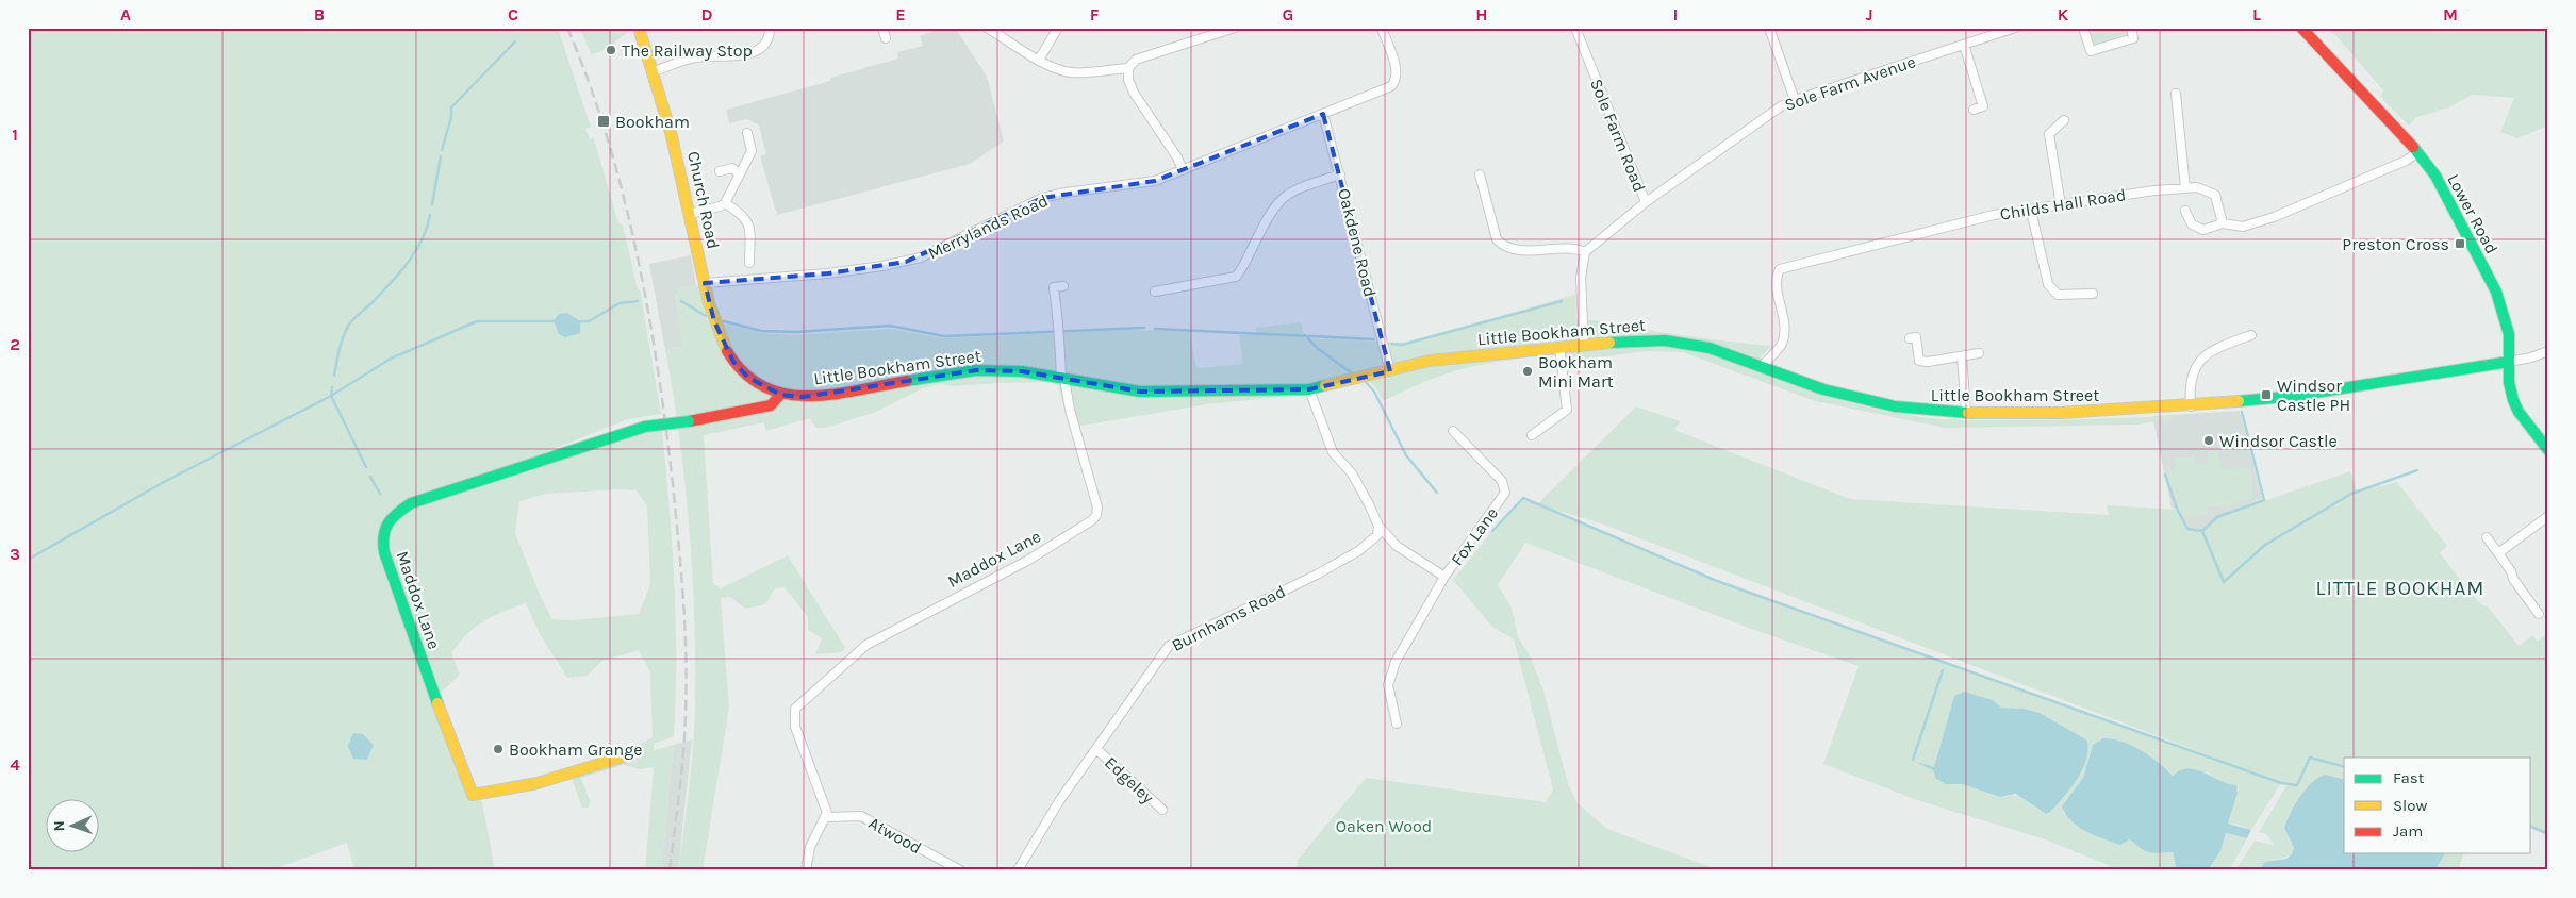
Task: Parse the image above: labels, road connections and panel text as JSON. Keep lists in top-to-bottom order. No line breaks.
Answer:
{"streets":{"street":["Sole Farm Avenue","Sole Farm Road","Church Road","Childs Hall Road","Lower Road","Merrylands Road","Oakdene Road","Little Bookham Street","Fox Lane","Maddox Lane","Burnhams Road","Edgeley","Atwood"]},"crossings":[["Sole Farm Avenue","Sole Farm Road"],["Church Road","Merrylands Road"],["Church Road","Little Bookham Street"],["Childs Hall Road","Little Bookham Street"],["Lower Road","Little Bookham Street"],["Merrylands Road","Oakdene Road"],["Oakdene Road","Little Bookham Street"],["Little Bookham Street","Maddox Lane"],["Fox Lane","Burnhams Road"],["Maddox Lane","Atwood"],["Burnhams Road","Edgeley"]],"districts":["LITTLE BOOKHAM"],"parks":["Oaken Wood"],"places":{"other":["The Railway Stop","Bookham Mini Mart","Windsor Castle","Bookham Grange"],"transit":["Bookham","Preston Cross","Windsor Castle PH"]},"legend":["Fast","Slow","Jam"],"north":"left","grid":{"columns":["A","B","C","D","E","F","G","H","I","J","K","L","M"],"rows":["1","2","3","4"]}}
